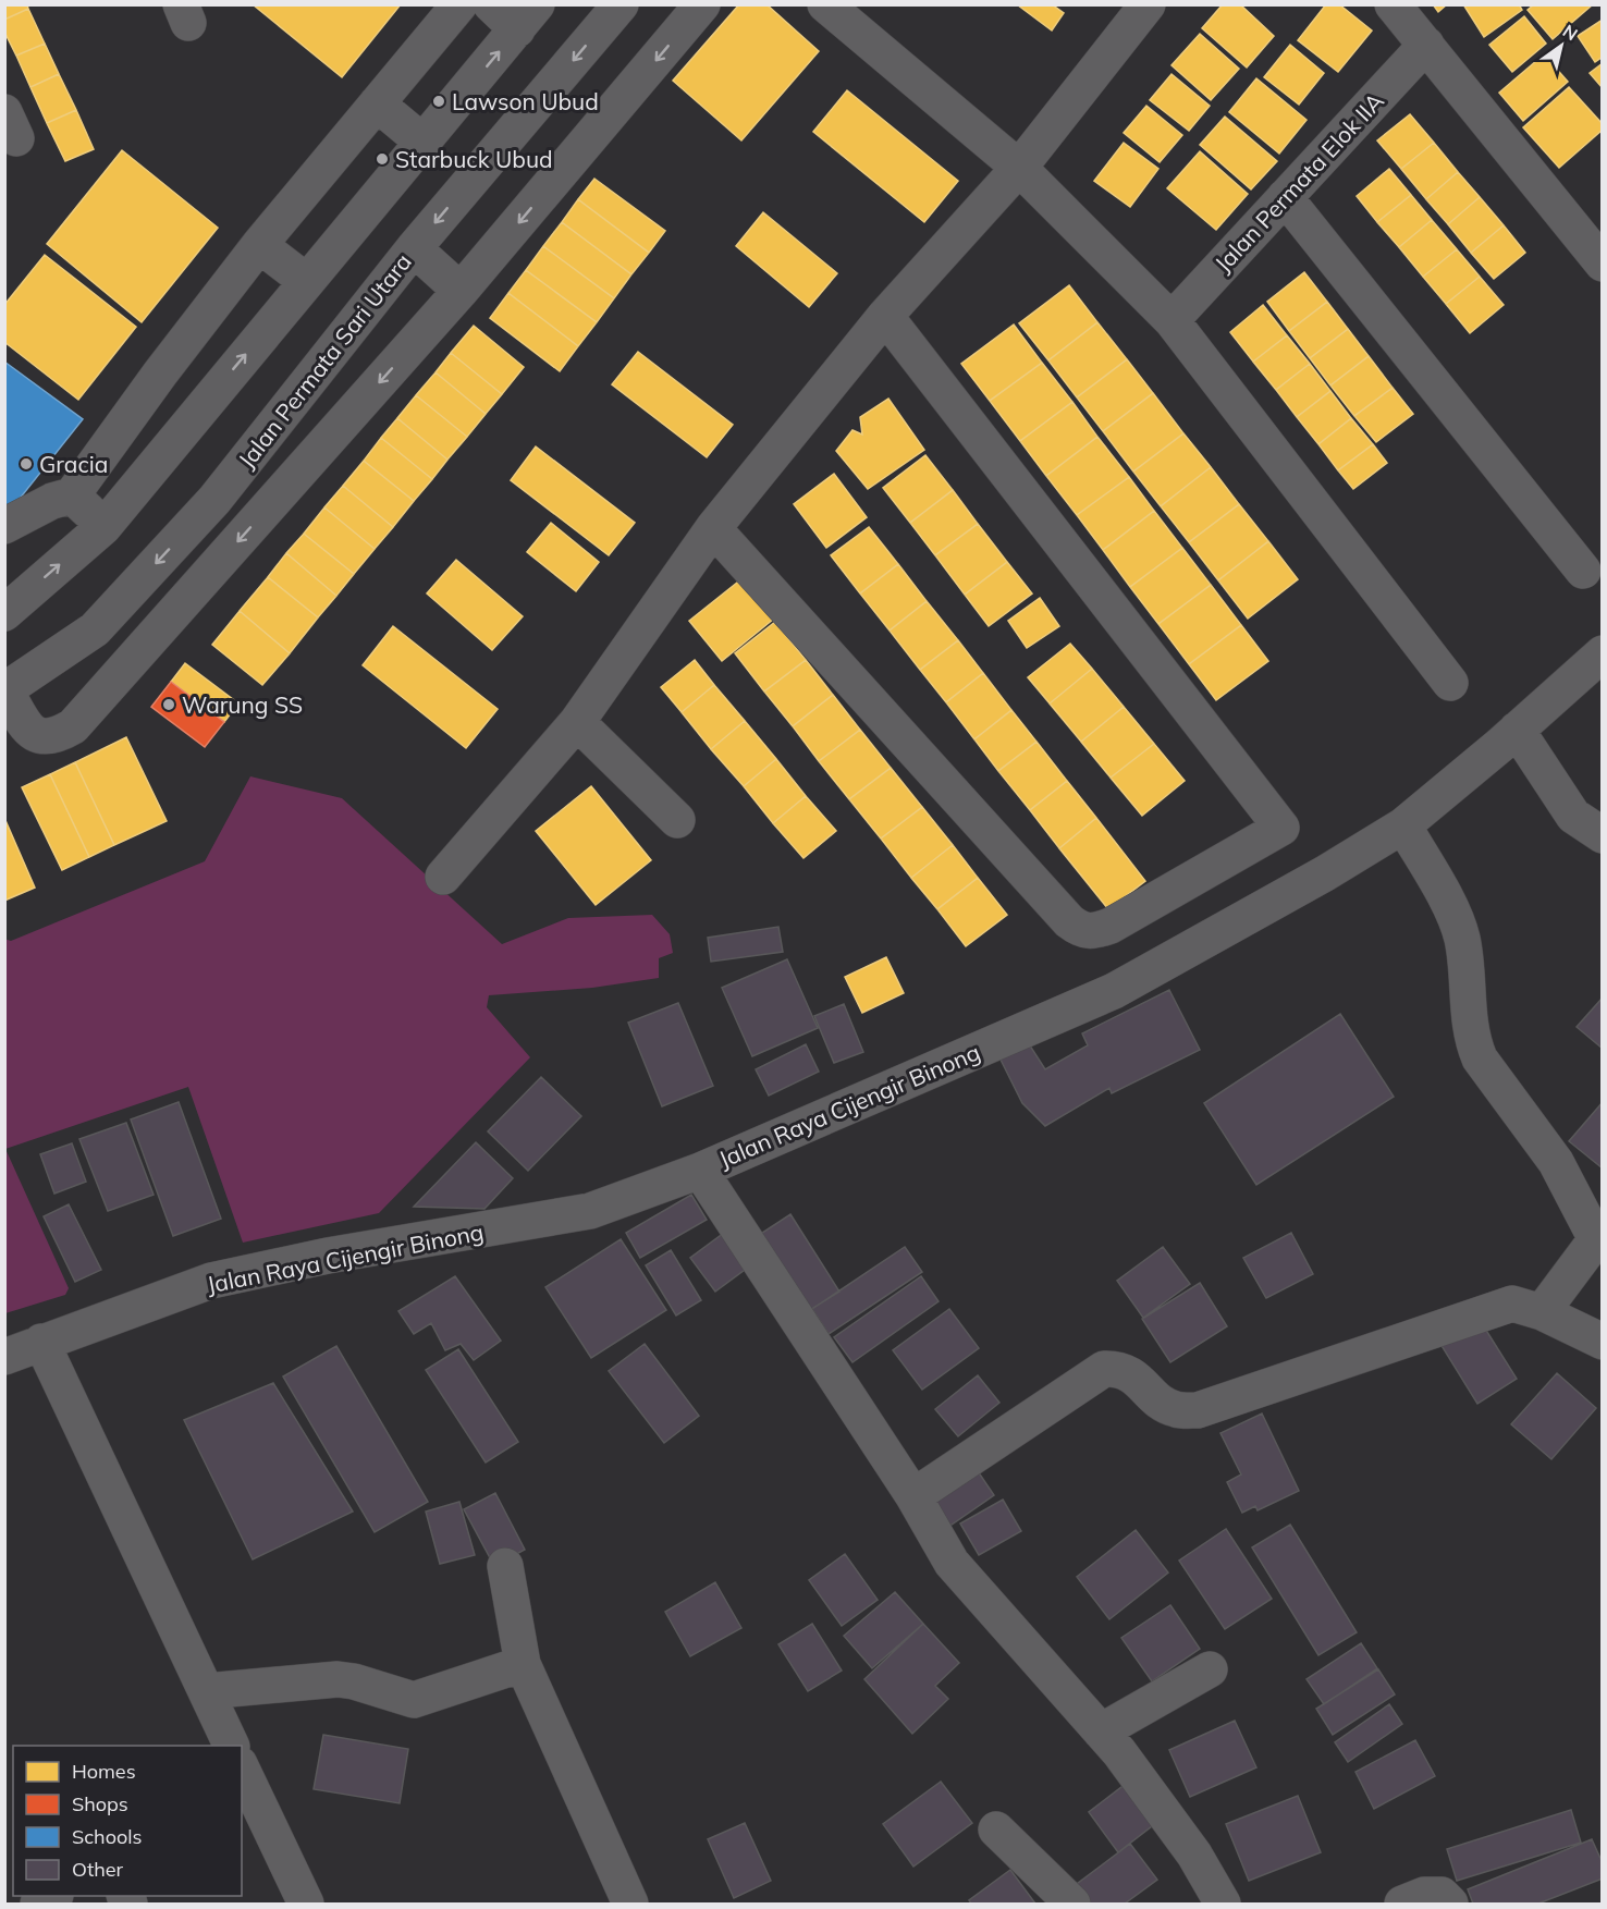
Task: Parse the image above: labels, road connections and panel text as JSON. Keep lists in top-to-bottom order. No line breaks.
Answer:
{"streets":{"street":["Jalan Permata Elok IIA","Jalan Permata Sari Utara","Jalan Raya Cijengir Binong"]},"places":["Lawson Ubud","Starbuck Ubud","Gracia","Warung SS"],"legend":["Homes","Shops","Schools","Other"],"north":"top right"}
